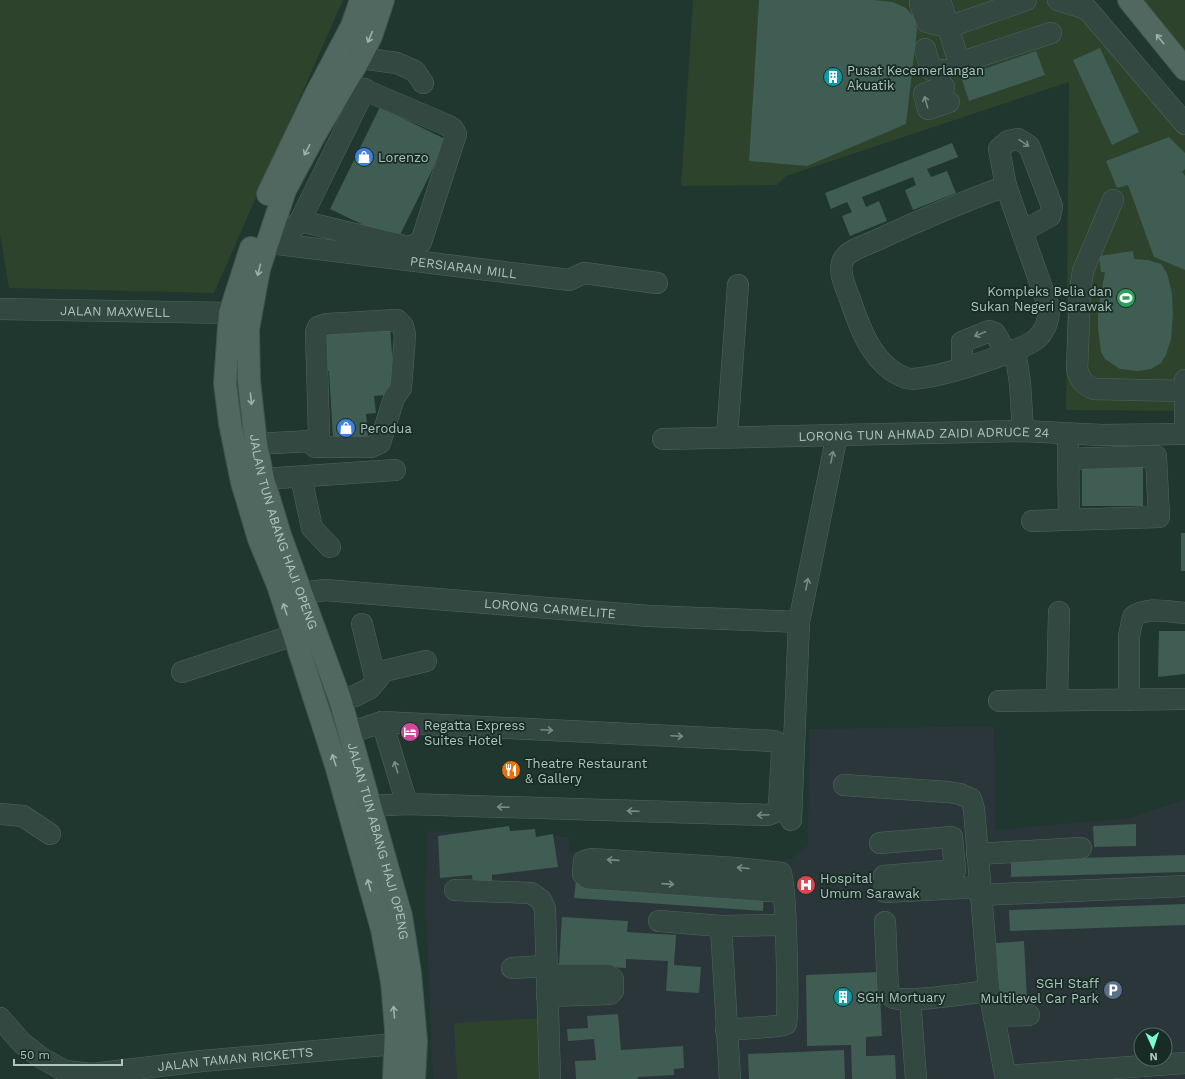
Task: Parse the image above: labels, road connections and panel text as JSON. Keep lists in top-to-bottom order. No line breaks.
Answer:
{"streets":{"main road":["JALAN TUN ABANG HAJI OPENG"],"street":["PERSIARAN MILL","JALAN MAXWELL","LORONG TUN AHMAD ZAIDI ADRUCE 24","LORONG CARMELITE","JALAN TAMAN RICKETTS"]},"crossings":[["PERSIARAN MILL","JALAN TUN ABANG HAJI OPENG"],["JALAN MAXWELL","JALAN TUN ABANG HAJI OPENG"],["JALAN TUN ABANG HAJI OPENG","LORONG CARMELITE"],["JALAN TUN ABANG HAJI OPENG","JALAN TAMAN RICKETTS"]],"places":{"building":["Pusat Kecemerlangan Akuatik","SGH Mortuary"],"shop":["Lorenzo","Perodua"],"sports":["Kompleks Belia dan Sukan Negeri Sarawak"],"hotel":["Regatta Express Suites Hotel"],"restaurant":["Theatre Restaurant & Gallery"],"hospital":["Hospital Umum Sarawak"],"parking":["SGH Staff Multilevel Car Park"]},"scale_bar":"50 m","north":"bottom"}
